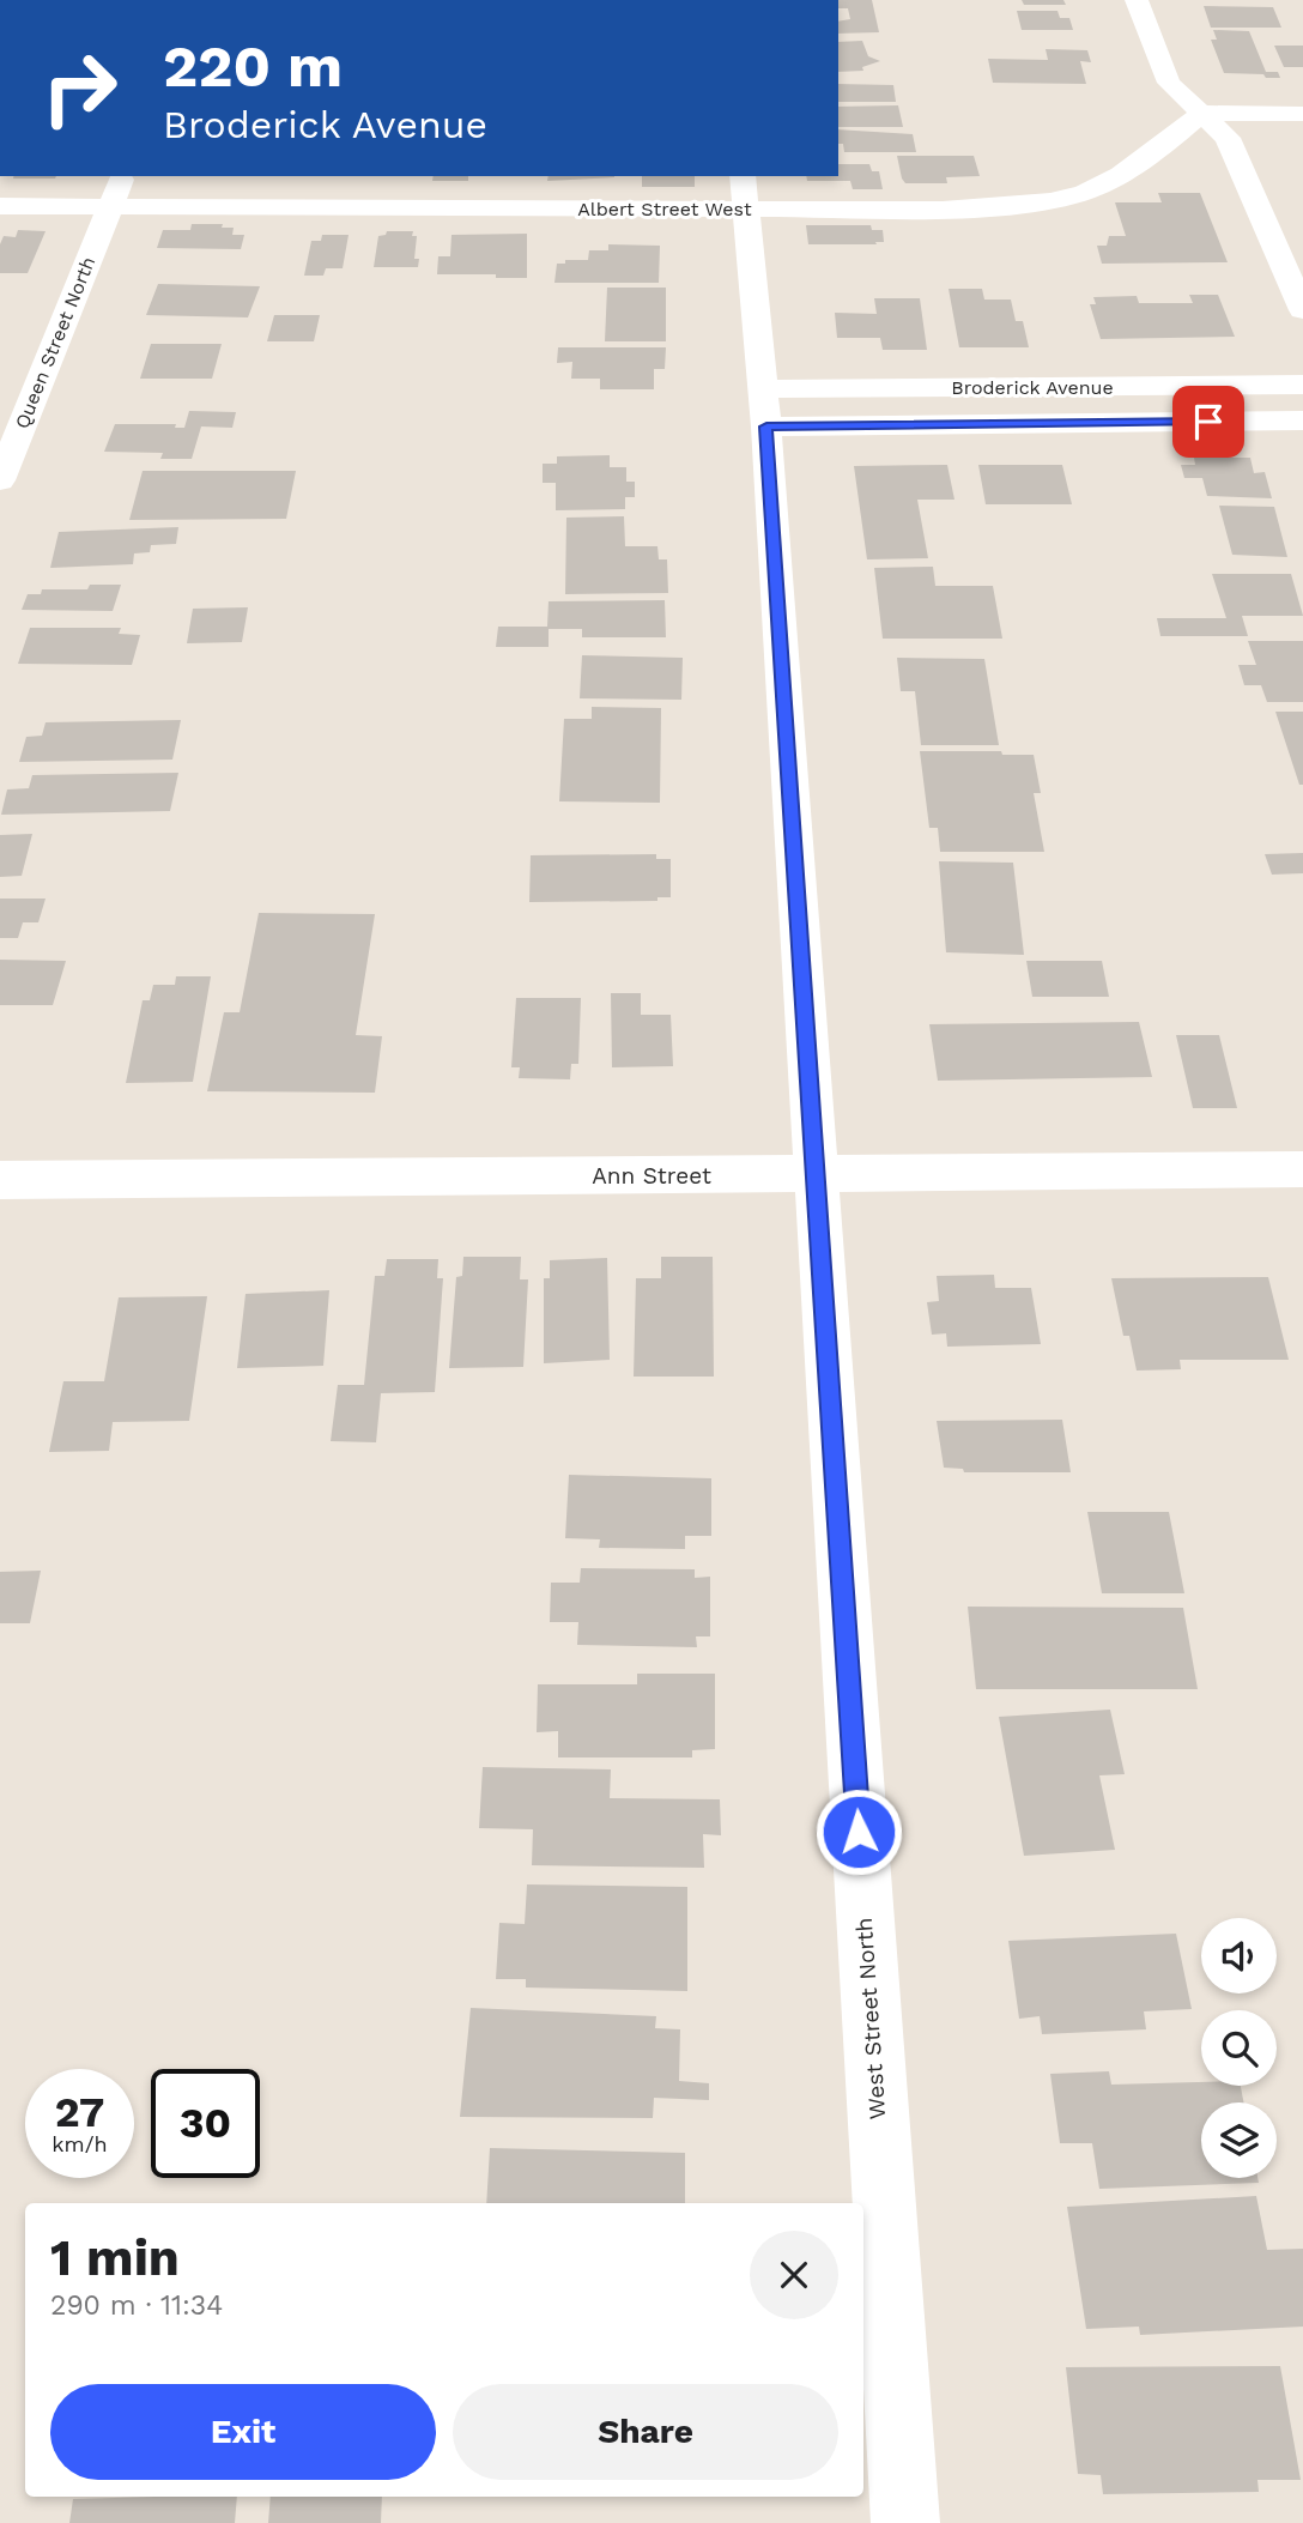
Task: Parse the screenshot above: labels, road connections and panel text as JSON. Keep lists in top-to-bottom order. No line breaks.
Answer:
{"streets":{"street":["Albert Street West","Queen Street North","Broderick Avenue","Ann Street","West Street North"]},"crossings":[["Albert Street West","Queen Street North"],["Albert Street West","West Street North"],["Broderick Avenue","West Street North"],["Ann Street","West Street North"]],"page":{"turn":["220 m","Broderick Avenue"],"speed":"27 km/h","limit":"30","heading":["1 min","290 m · 11:34"],"buttons":["Exit","Share"]}}
